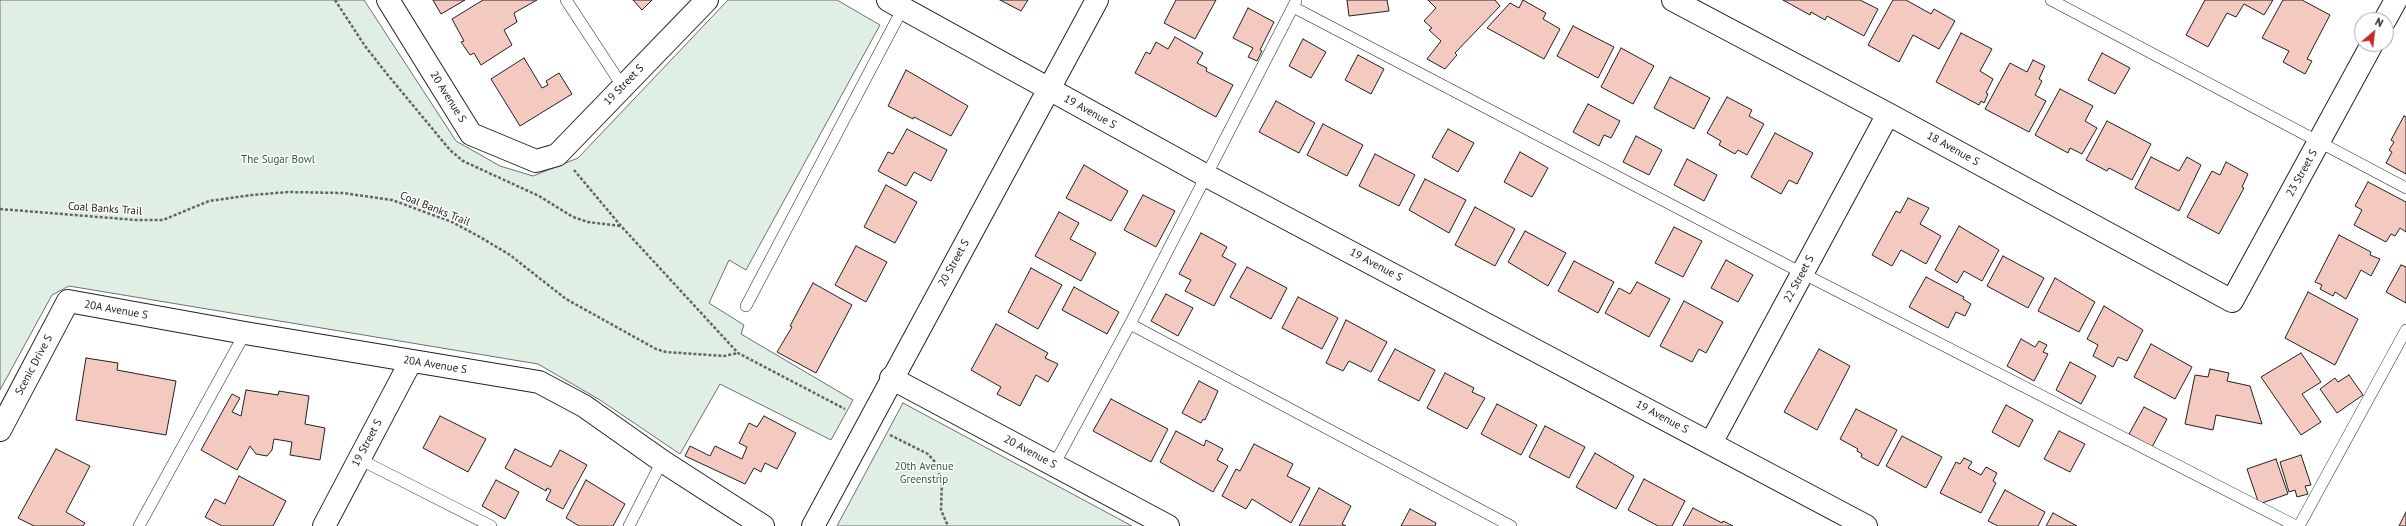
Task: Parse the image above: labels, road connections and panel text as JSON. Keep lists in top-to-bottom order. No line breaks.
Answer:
{"streets":{"street":["19 Street S","20 Avenue S","19 Avenue S","18 Avenue S","23 Street S","20 Street S","22 Street S","20A Avenue S","Scenic Drive S"],"path":["Coal Banks Trail"]},"crossings":[["19 Street S","20 Avenue S"],["19 Street S","20A Avenue S"],["20 Avenue S","20 Street S"],["19 Avenue S","20 Street S"],["19 Avenue S","22 Street S"],["18 Avenue S","23 Street S"],["18 Avenue S","22 Street S"],["20A Avenue S","Scenic Drive S"]],"parks":["The Sugar Bowl","20th Avenue Greenstrip"],"north":"top right"}
